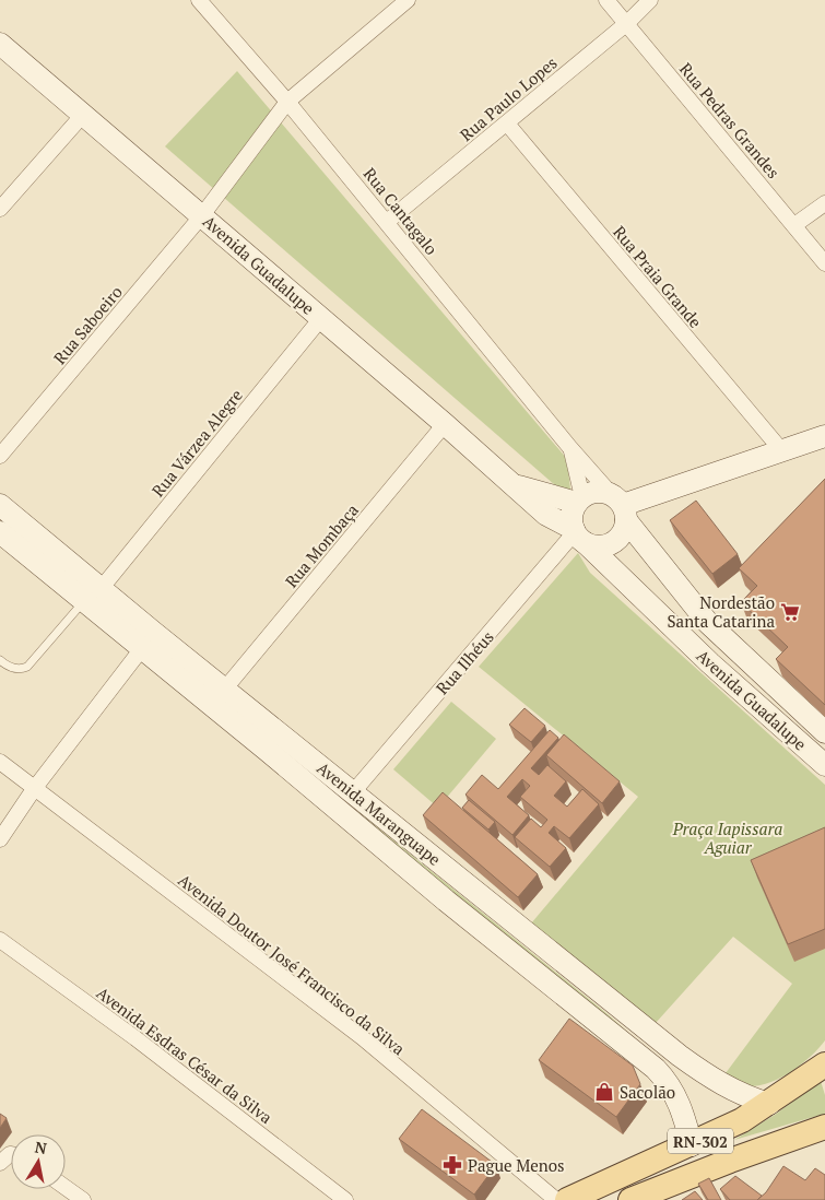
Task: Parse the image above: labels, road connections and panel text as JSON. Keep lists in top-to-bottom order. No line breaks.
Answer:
{"streets":{"main road":["Avenida Guadalupe","Avenida Maranguape","RN-302"],"street":["Rua Paulo Lopes","Rua Pedras Grandes","Rua Cantagalo","Rua Praia Grande","Rua Saboeiro","Rua Várzea Alegre","Rua Mombaça","Rua Ilhéus","Avenida Doutor José Francisco da Silva","Avenida Esdras César da Silva"]},"crossings":[["Rua Paulo Lopes","Rua Pedras Grandes"],["Rua Paulo Lopes","Rua Cantagalo"],["Rua Paulo Lopes","Rua Praia Grande"],["Rua Cantagalo","Avenida Guadalupe"],["Rua Cantagalo","Rua Saboeiro"],["Rua Cantagalo","Rua Ilhéus"],["Avenida Guadalupe","Rua Saboeiro"],["Avenida Guadalupe","Rua Várzea Alegre"],["Avenida Guadalupe","Rua Mombaça"],["Avenida Guadalupe","Rua Ilhéus"],["Rua Várzea Alegre","Avenida Maranguape"],["Rua Mombaça","Avenida Maranguape"],["Rua Ilhéus","Avenida Maranguape"],["Avenida Maranguape","RN-302"]],"parks":["Praça Iapissara Aguiar"],"places":{"supermarket":["Nordestão Santa Catarina"],"shop":["Sacolão"],"pharmacy":["Pague Menos"]},"north":"top"}
